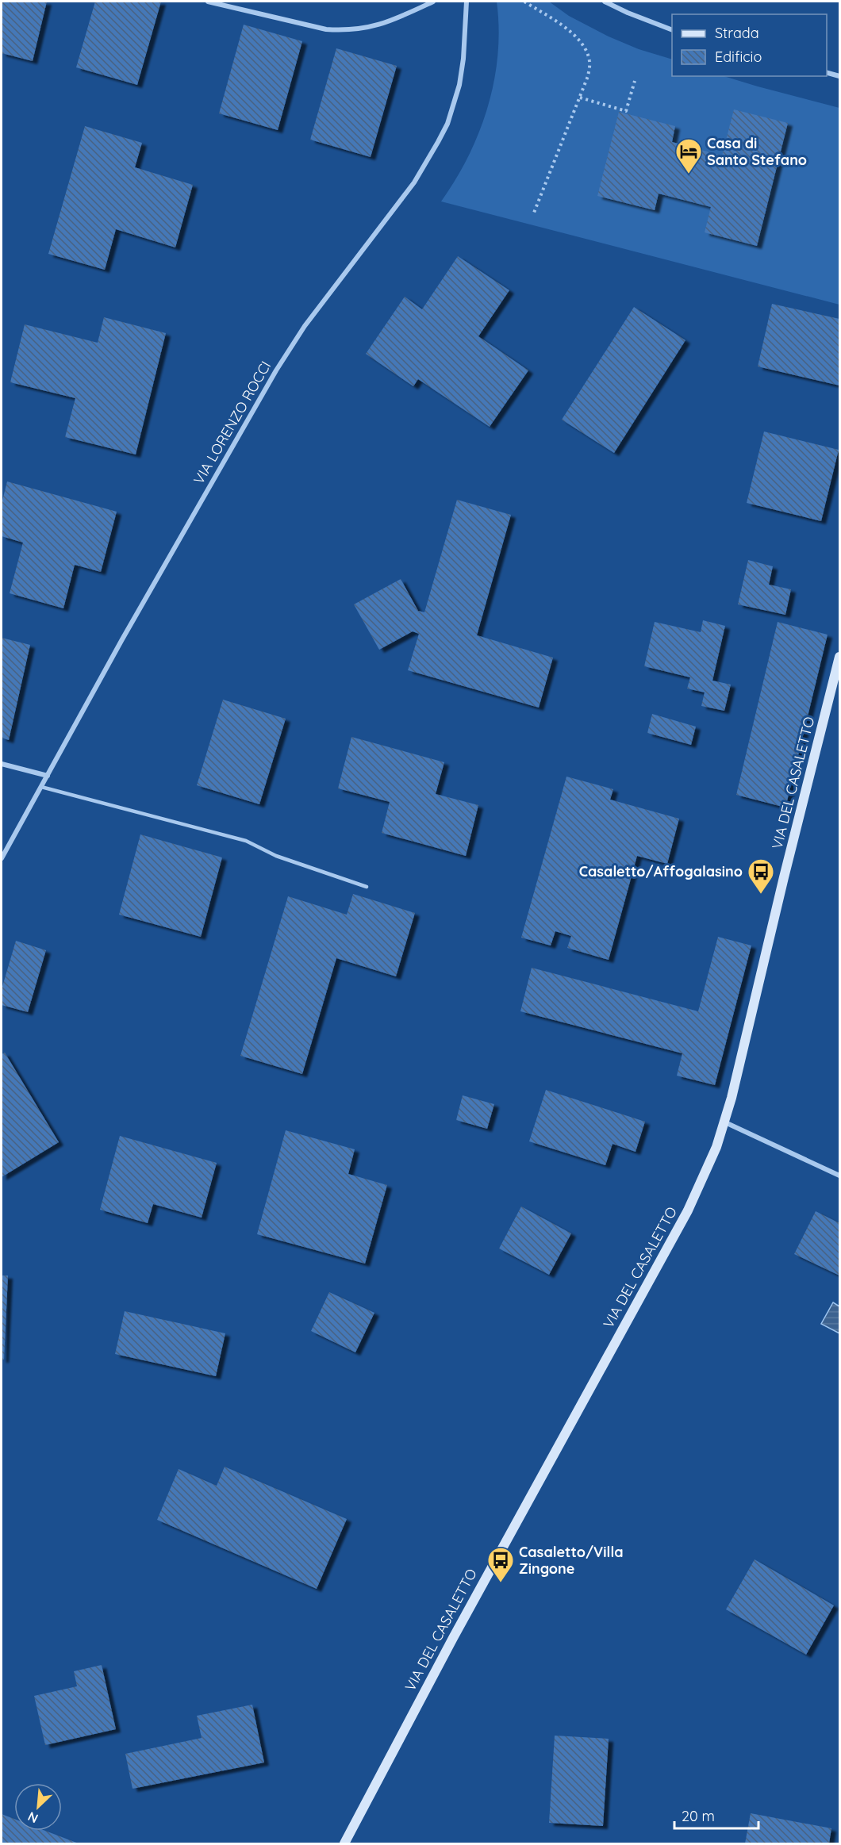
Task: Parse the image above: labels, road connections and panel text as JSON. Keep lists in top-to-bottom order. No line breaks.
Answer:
{"streets":{"street":["VIA LORENZO ROCCI","VIA DEL CASALETTO"]},"places":{"hotel":["Casa di Santo Stefano"],"bus stop":["Casaletto/Affogalasino","Casaletto/Villa Zingone"]},"legend":["Strada","Edificio"],"scale_bar":"20 m","north":"bottom left"}
